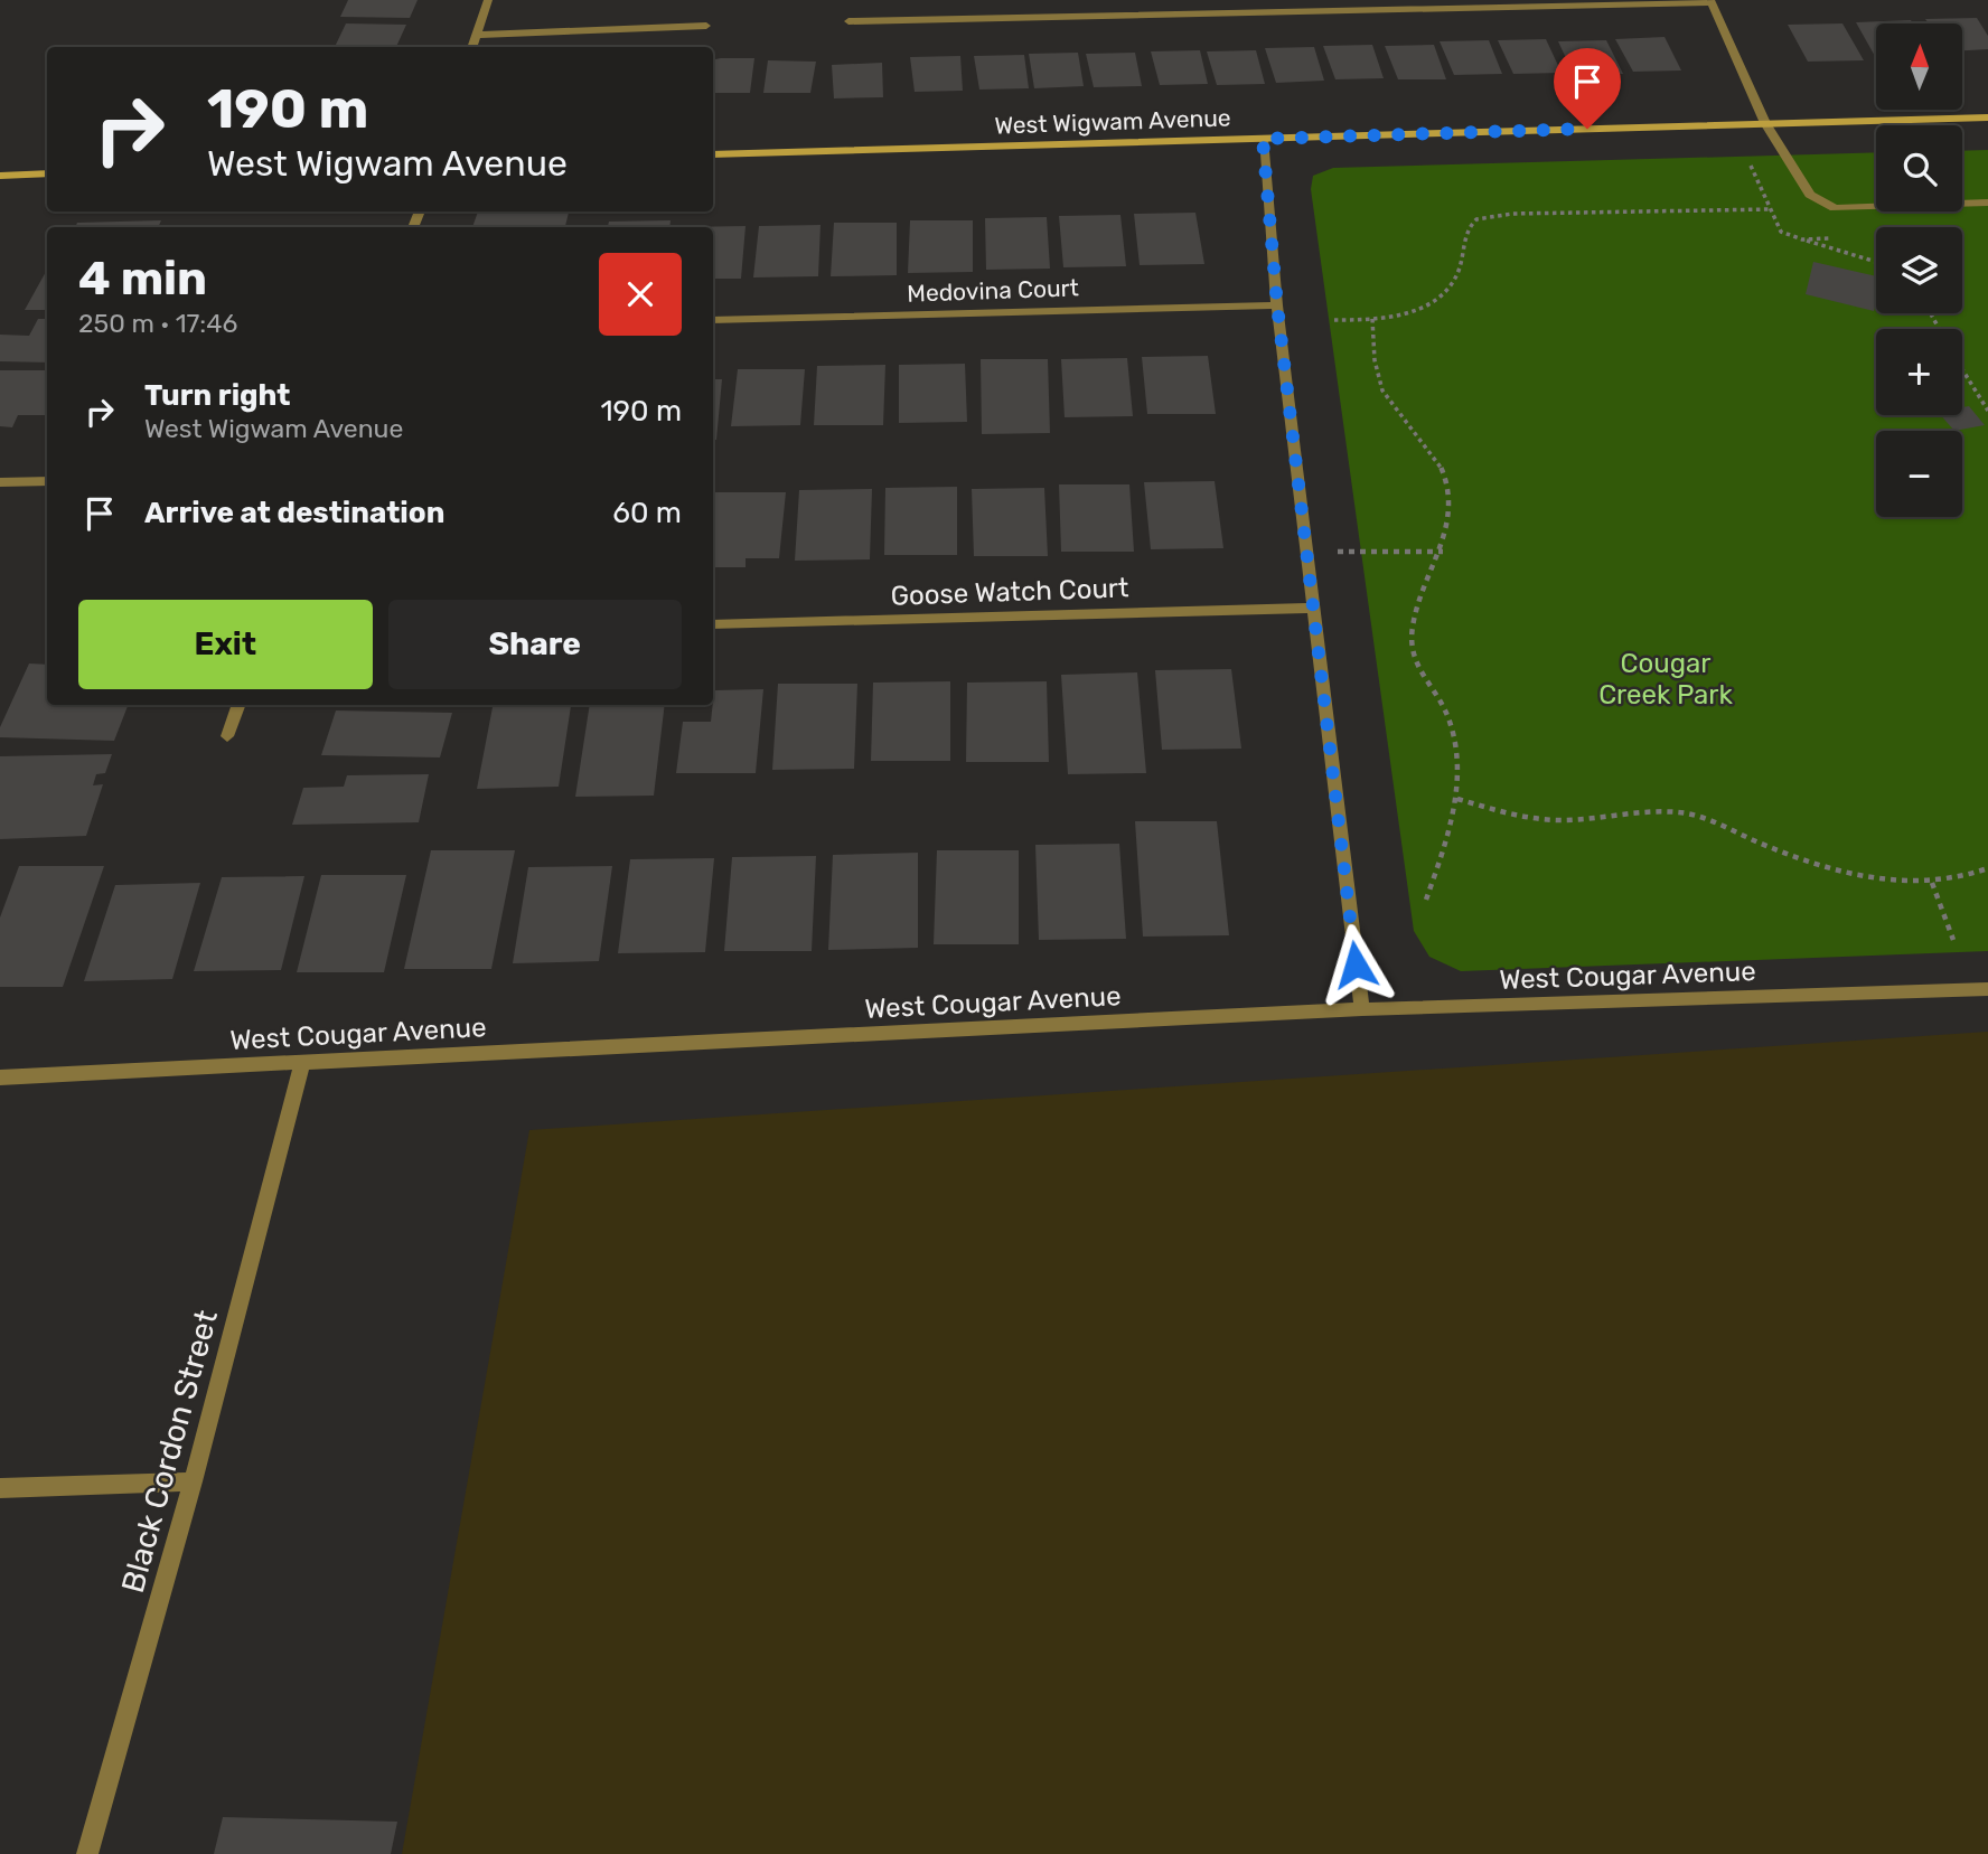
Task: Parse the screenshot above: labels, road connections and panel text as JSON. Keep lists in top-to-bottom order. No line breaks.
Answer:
{"streets":{"street":["West Wigwam Avenue","Medovina Court","Goose Watch Court","West Cougar Avenue","Black Cordon Street"]},"crossings":[["West Cougar Avenue","Black Cordon Street"]],"parks":["Cougar Creek Park"],"north":"top","page":{"map_buttons":["+","−"],"turn":["190 m","West Wigwam Avenue"],"heading":["4 min","250 m · 17:46"],"list":[{"name":"Turn right","note":"West Wigwam Avenue","value":"190 m"},{"name":"Arrive at destination","value":"60 m"}],"buttons":["Exit","Share"]}}
